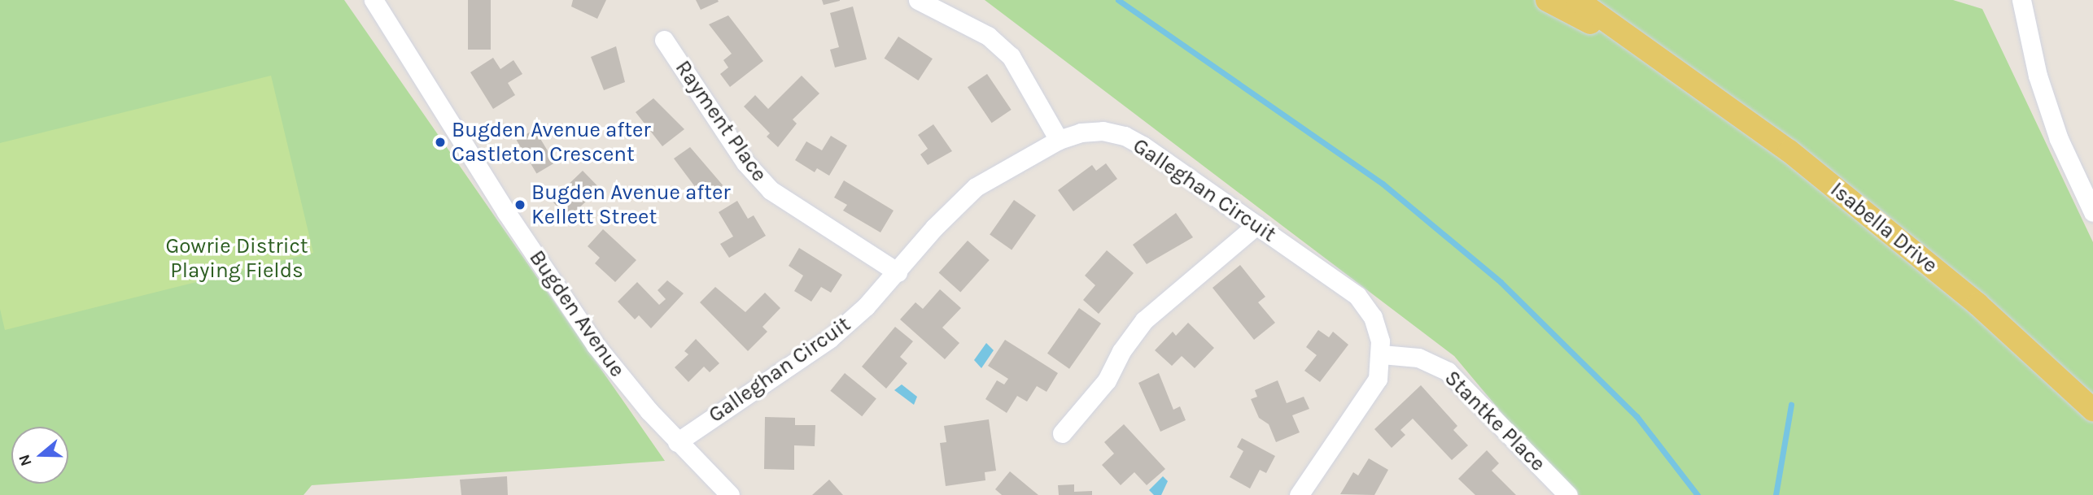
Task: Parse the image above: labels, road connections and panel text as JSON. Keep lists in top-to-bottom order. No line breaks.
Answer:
{"streets":{"main road":["Isabella Drive"],"street":["Rayment Place","Galleghan Circuit","Bugden Avenue","Stantke Place"]},"crossings":[["Rayment Place","Galleghan Circuit"],["Galleghan Circuit","Bugden Avenue"],["Galleghan Circuit","Stantke Place"]],"parks":["Gowrie District Playing Fields"],"places":["Bugden Avenue after Castleton Crescent","Bugden Avenue after Kellett Street"],"north":"left"}
